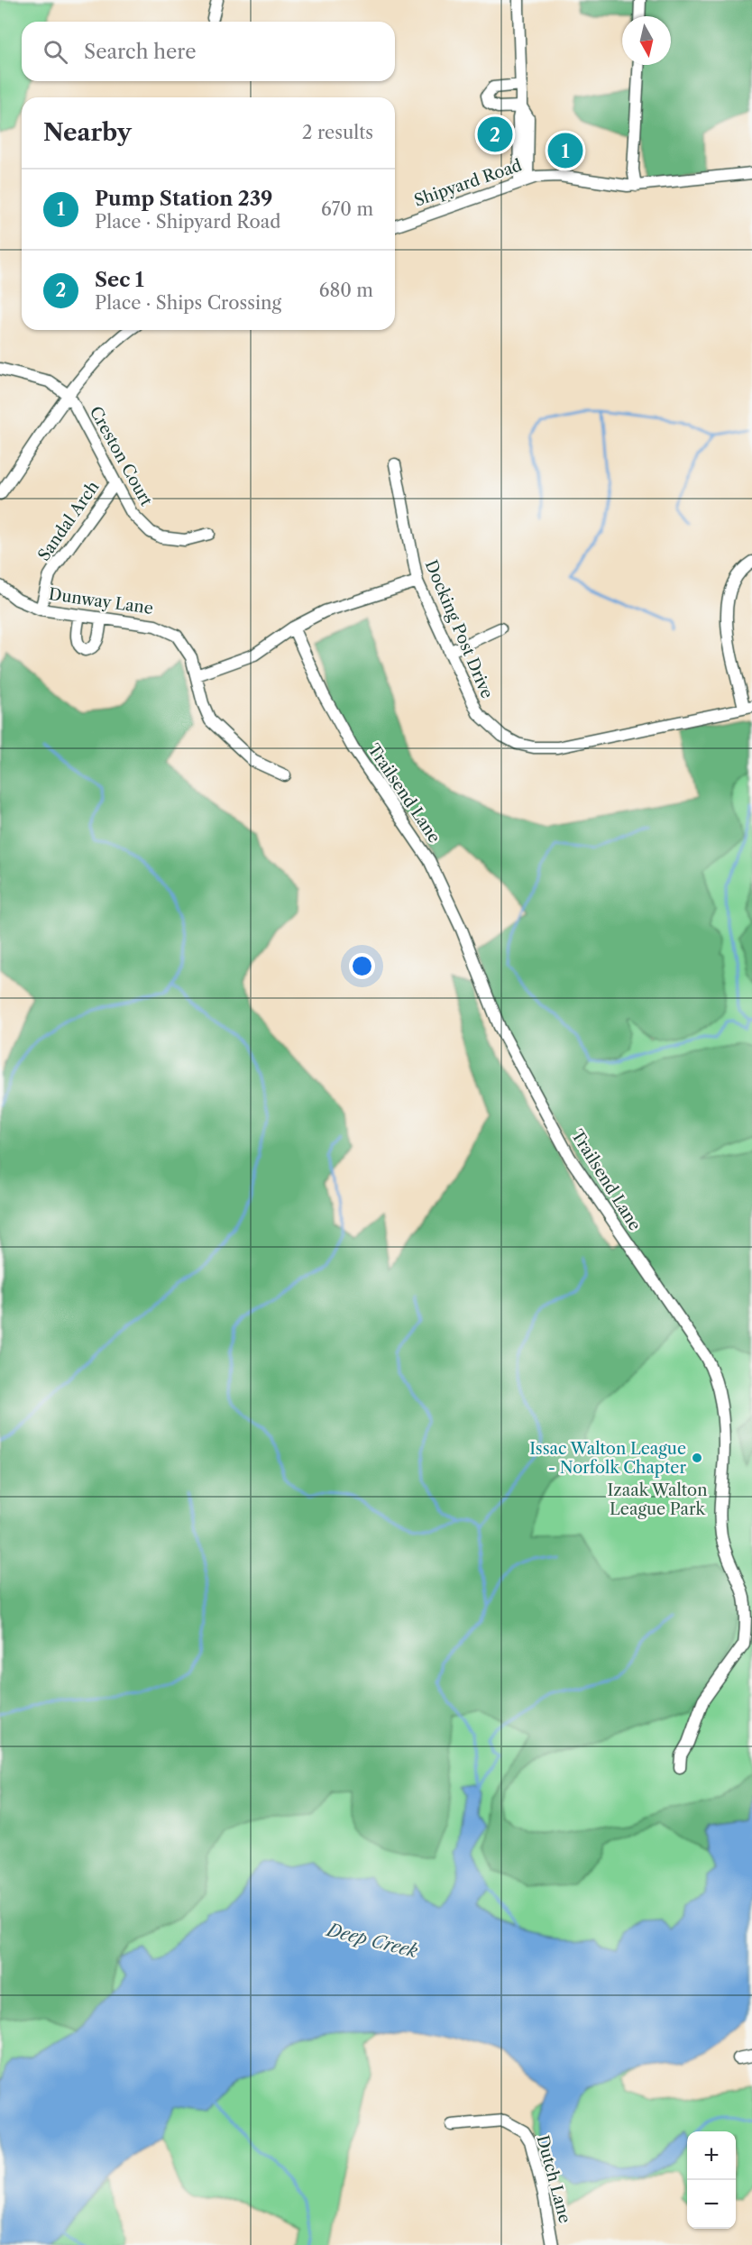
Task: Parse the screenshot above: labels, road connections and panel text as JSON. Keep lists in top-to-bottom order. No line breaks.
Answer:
{"streets":{"street":["Shipyard Road","Creston Court","Sandal Arch","Dunway Lane","Docking Post Drive","Trailsend Lane","Dutch Lane"]},"crossings":[["Creston Court","Sandal Arch"],["Sandal Arch","Dunway Lane"]],"water":["Deep Creek"],"parks":["Izaak Walton League Park"],"places":["Issac Walton League - Norfolk Chapter"],"north":"bottom","page":{"search":"Search here","heading":["Nearby","2 results"],"pins":["2","1"],"list":[{"mark":"1","name":"Pump Station 239","note":"Place · Shipyard Road","value":"670 m"},{"mark":"2","name":"Sec 1","note":"Place · Ships Crossing","value":"680 m"}],"map_buttons":["+","−"]}}
